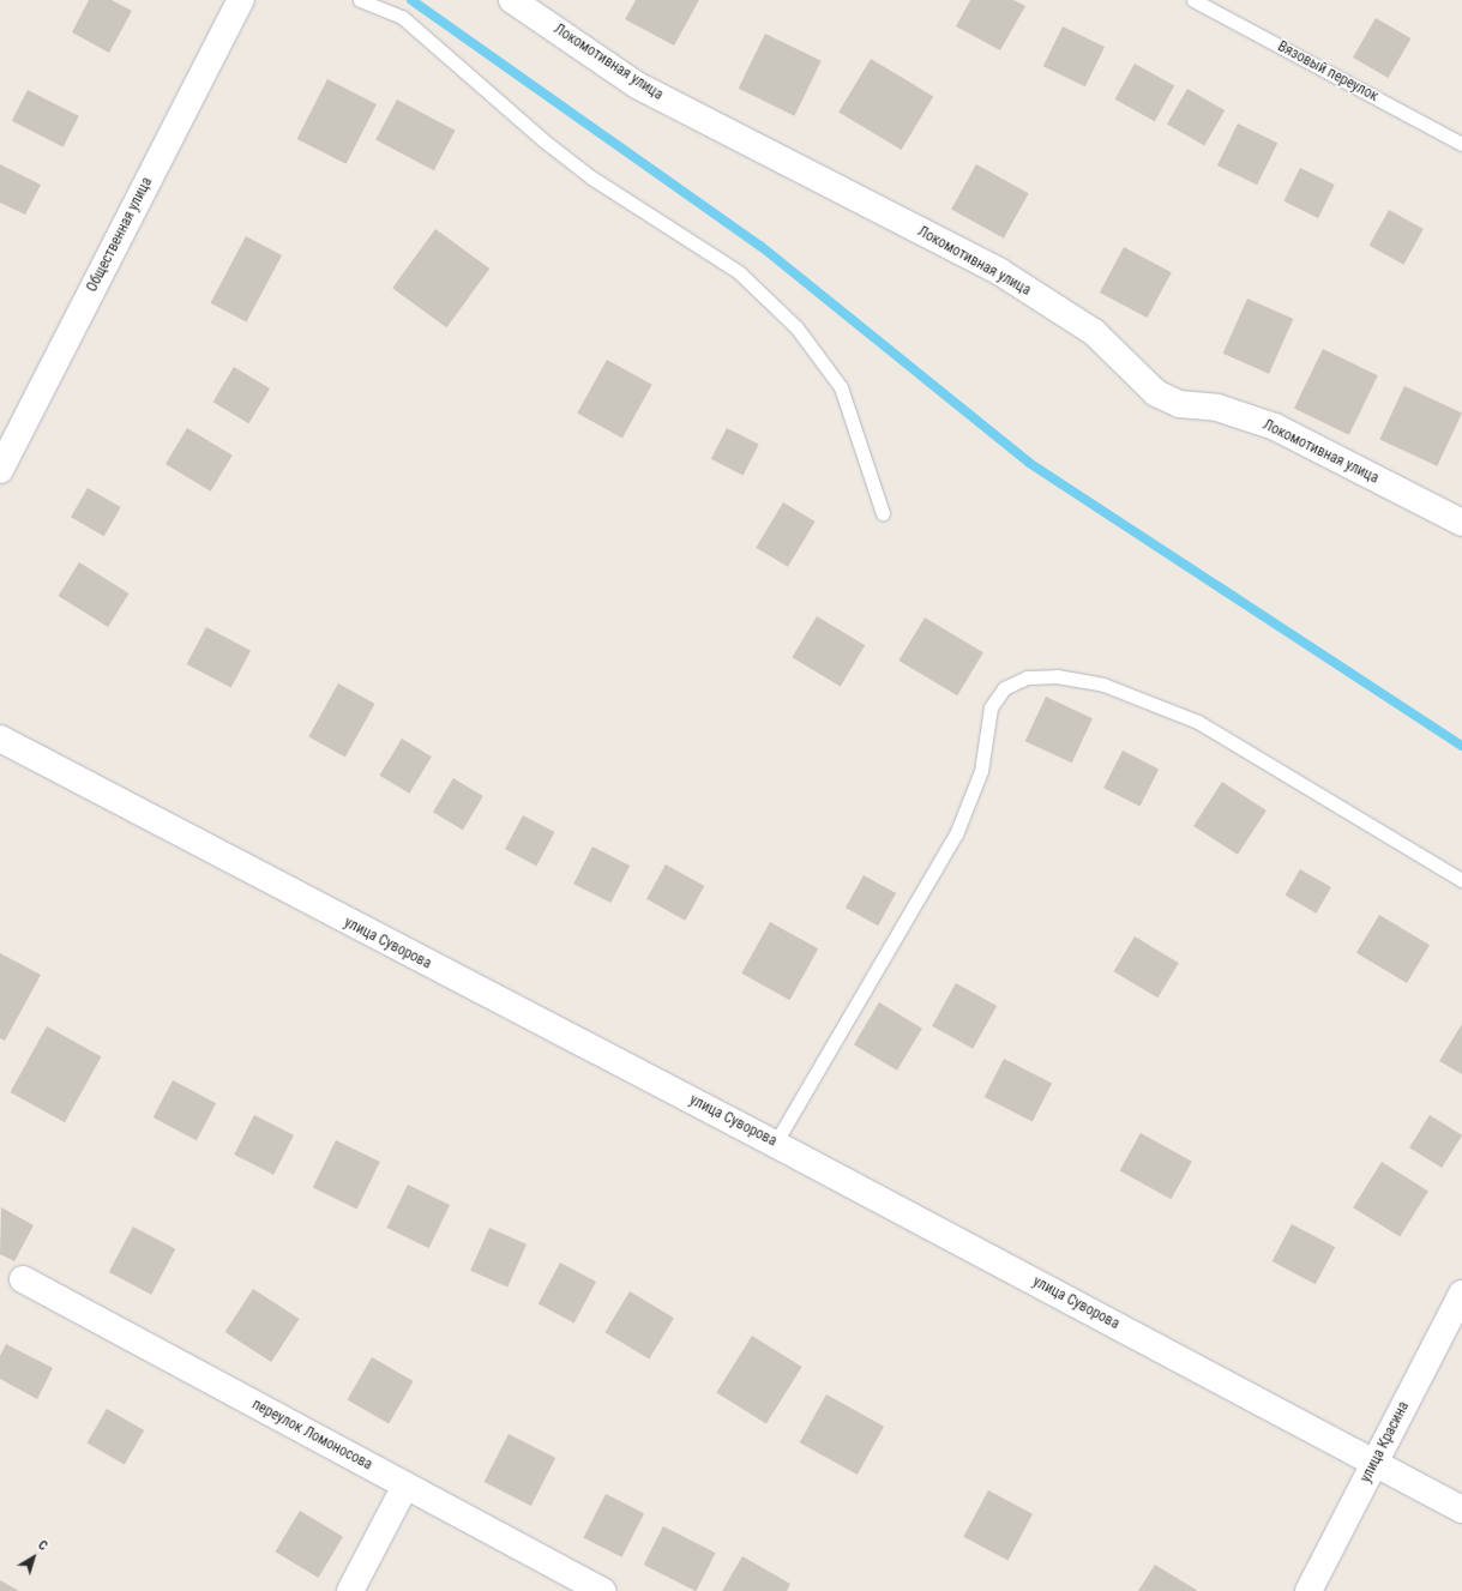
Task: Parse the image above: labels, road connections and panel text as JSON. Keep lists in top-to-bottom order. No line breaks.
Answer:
{"streets":{"street":["Локомотивная улица","Общественная улица","улица Суворова","переулок Ломоносова","улица Красина"],"lane":["Вязовый переулок"]},"crossings":[["улица Суворова","улица Красина"]],"north":"top right"}
